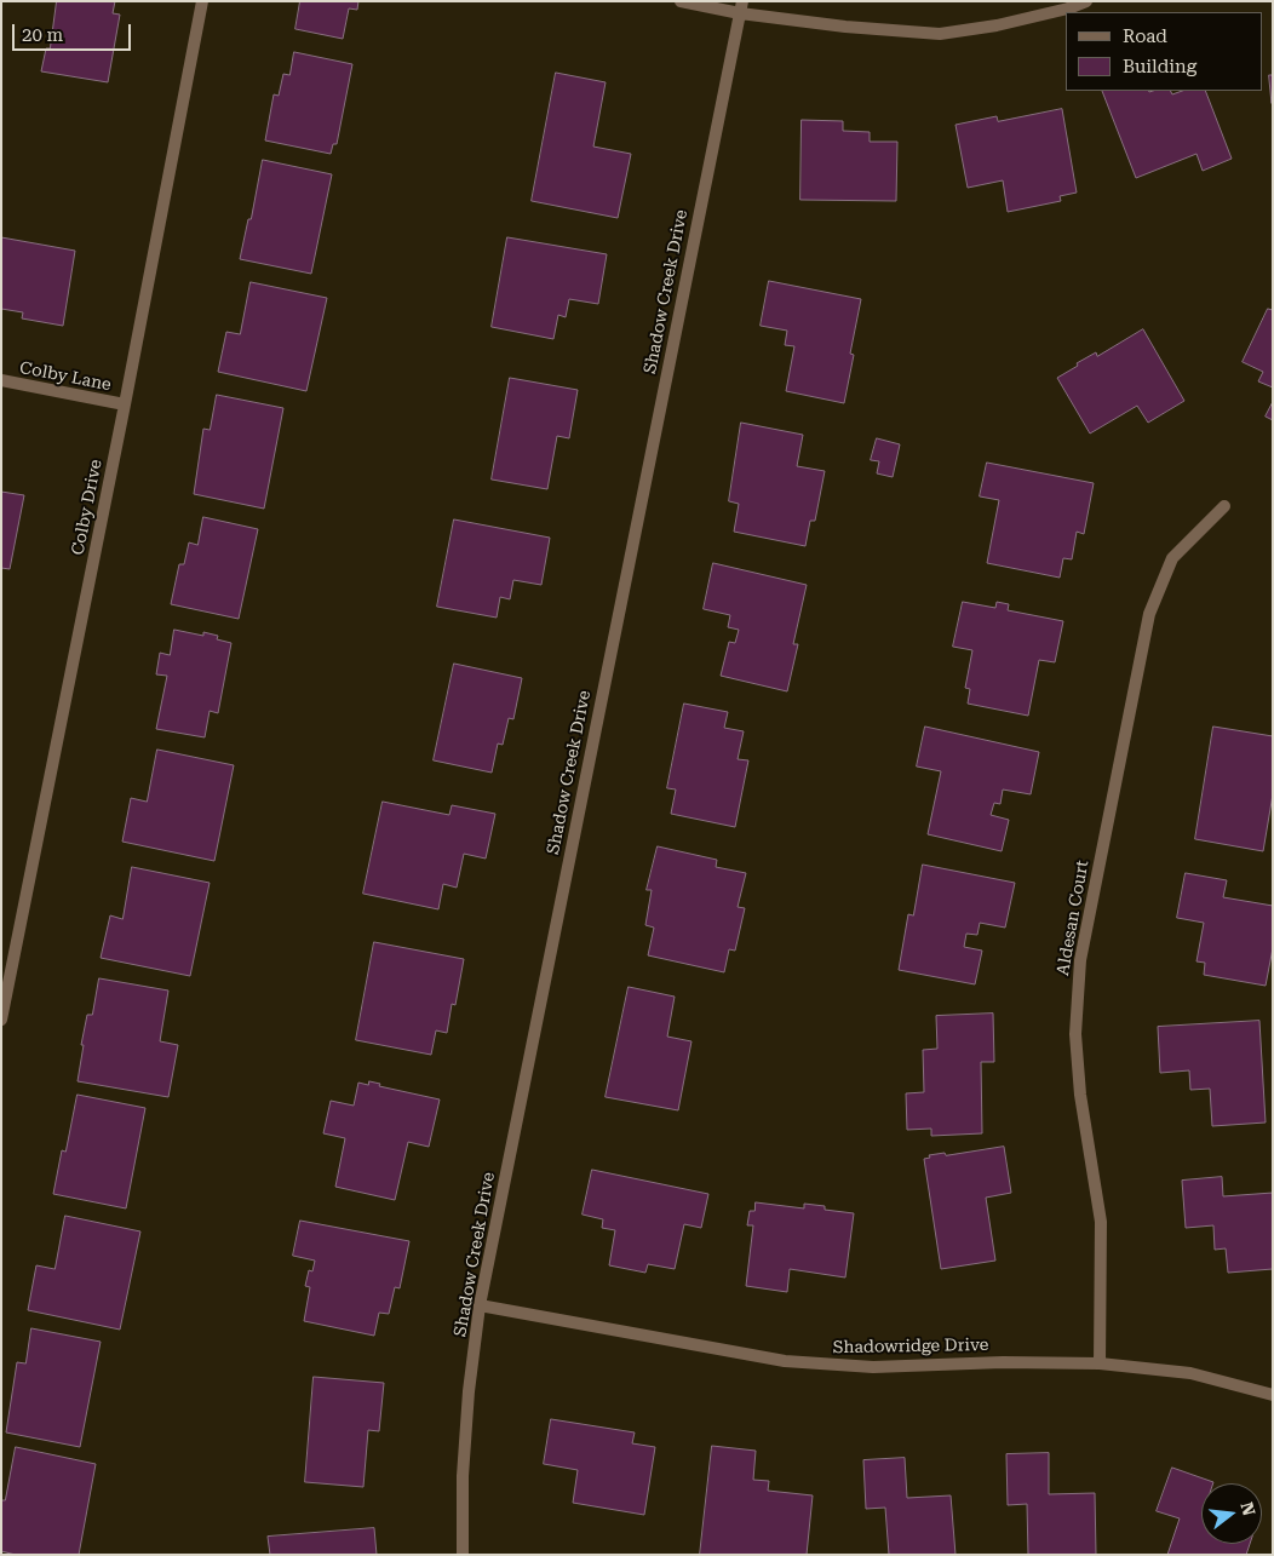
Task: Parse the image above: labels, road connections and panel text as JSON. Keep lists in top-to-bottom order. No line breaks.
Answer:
{"streets":{"street":["Shadow Creek Drive","Colby Lane","Colby Drive","Aldesan Court","Shadowridge Drive"]},"crossings":[["Shadow Creek Drive","Shadowridge Drive"],["Colby Lane","Colby Drive"],["Aldesan Court","Shadowridge Drive"]],"legend":["Road","Building"],"scale_bar":"20 m","north":"right"}
